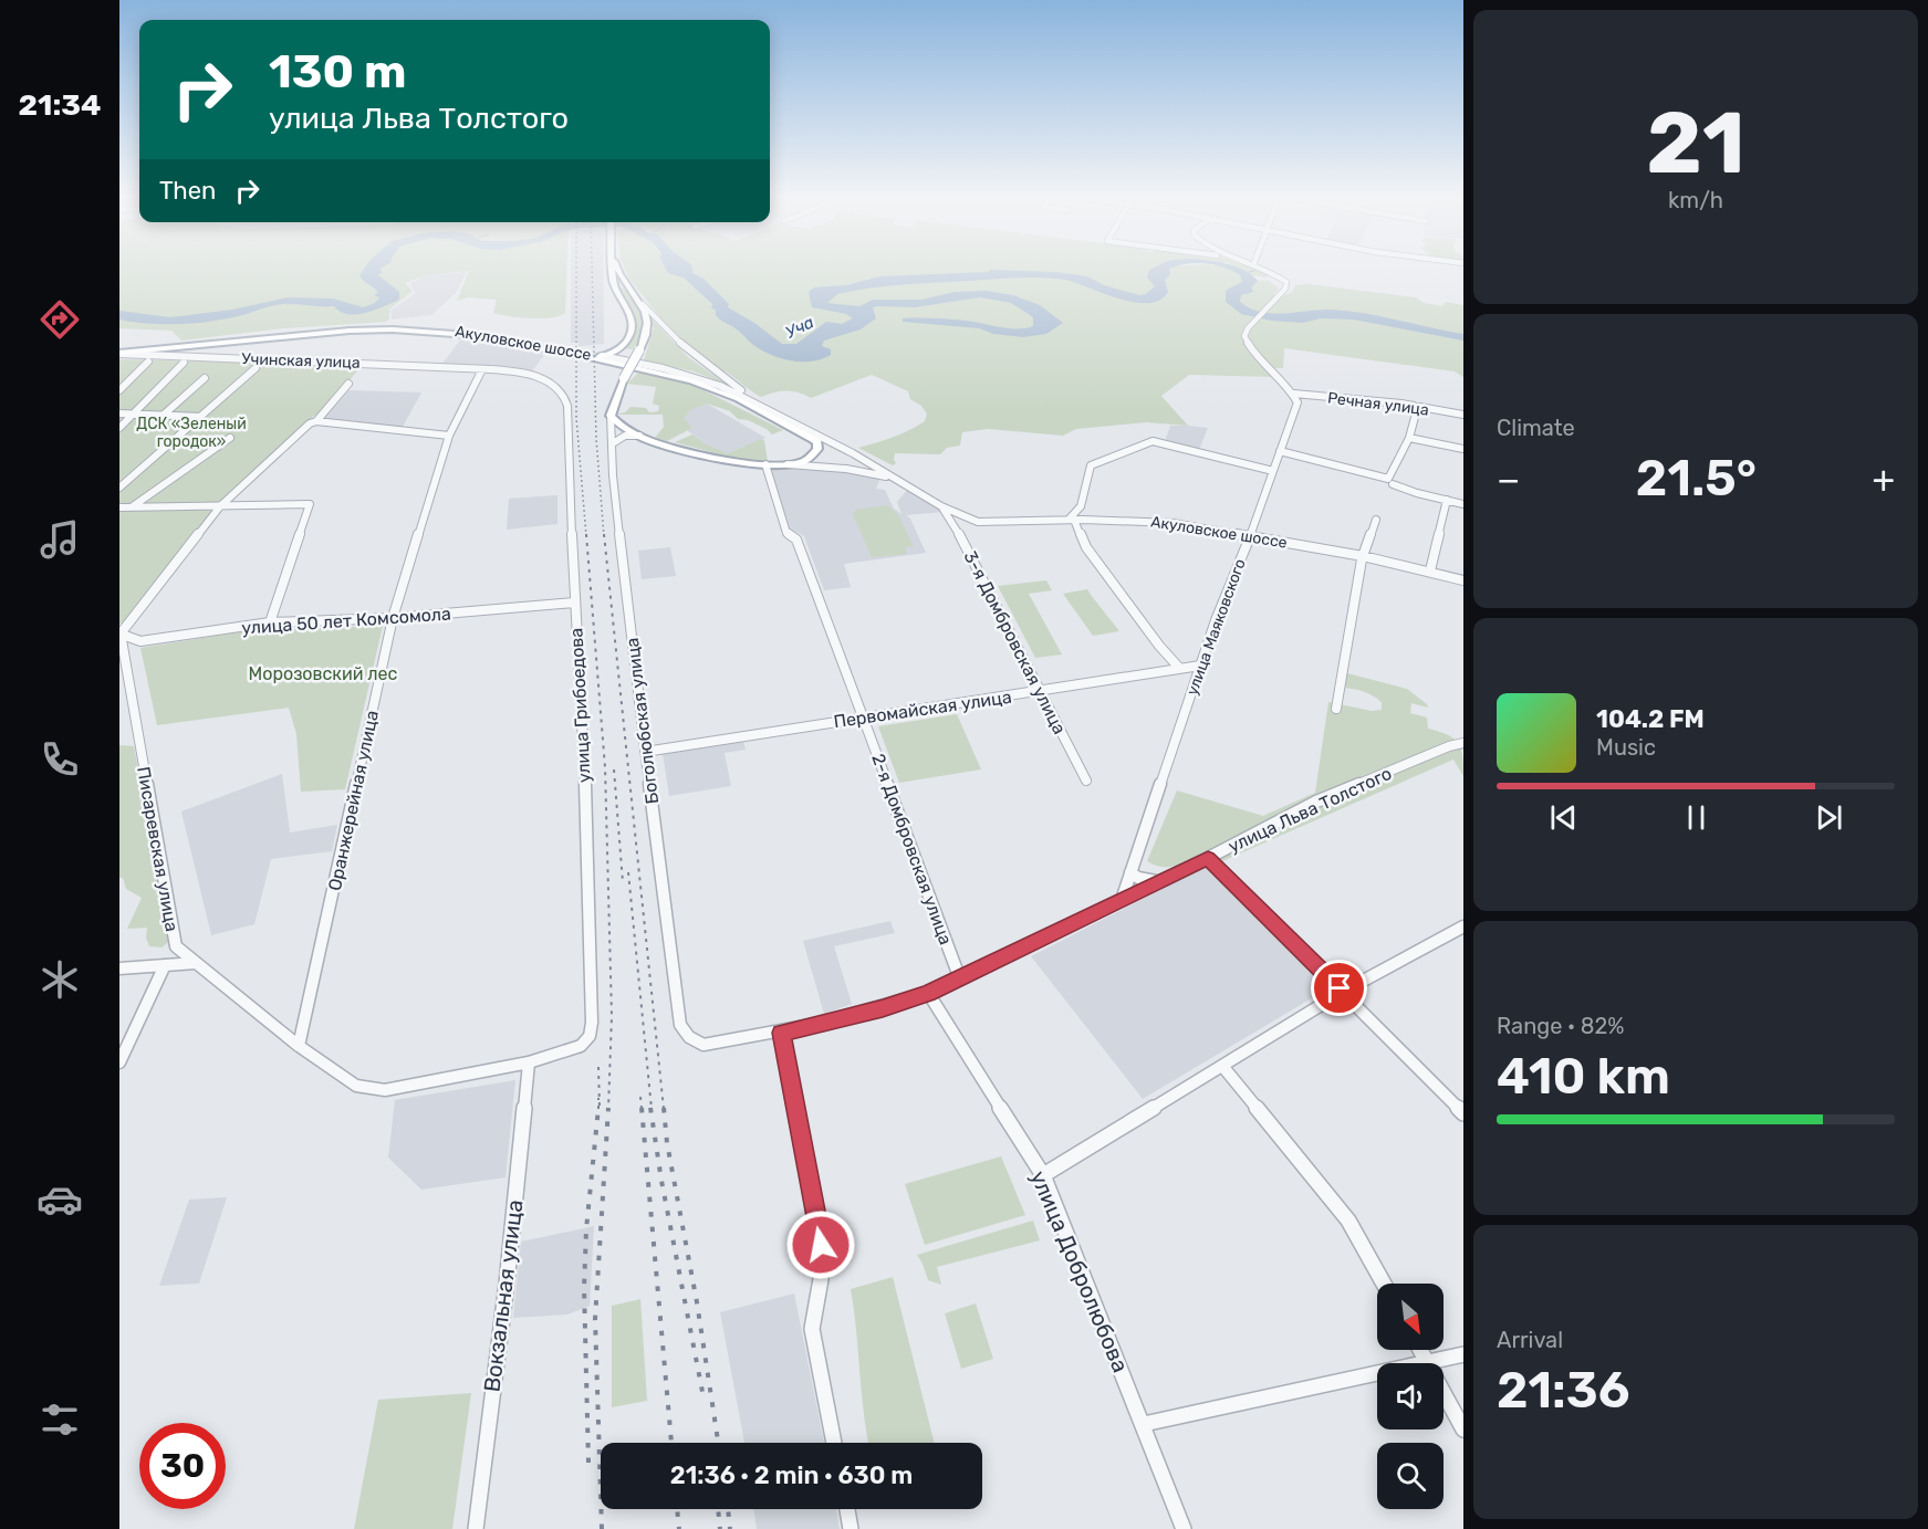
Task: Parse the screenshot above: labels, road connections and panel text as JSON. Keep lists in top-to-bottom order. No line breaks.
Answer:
{"streets":{"main road":["Акуловское шоссе"],"street":["Учинская улица","Речная улица","улица 50 лет Комсомола","улица Маяковского","3-я Домбровская улица","улица Грибоедова","Первомайская улица","Боголюбская улица","Оранжерейная улица","улица Льва Толстого","Писаревская улица","2-я Домбровская улица","улица Добролюбова","Вокзальная улица"]},"crossings":[["Акуловское шоссе","Учинская улица"],["Акуловское шоссе","улица Маяковского"],["Акуловское шоссе","3-я Домбровская улица"],["Учинская улица","улица Грибоедова"],["Учинская улица","Оранжерейная улица"],["Речная улица","улица Маяковского"],["улица 50 лет Комсомола","улица Грибоедова"],["улица 50 лет Комсомола","Оранжерейная улица"],["улица 50 лет Комсомола","Писаревская улица"],["улица Маяковского","Первомайская улица"],["улица Маяковского","улица Льва Толстого"],["3-я Домбровская улица","Первомайская улица"],["улица Грибоедова","Оранжерейная улица"],["улица Грибоедова","Писаревская улица"],["улица Грибоедова","Вокзальная улица"],["Первомайская улица","Боголюбская улица"],["Первомайская улица","2-я Домбровская улица"],["Боголюбская улица","улица Льва Толстого"],["Оранжерейная улица","Писаревская улица"],["улица Льва Толстого","2-я Домбровская улица"],["улица Льва Толстого","улица Добролюбова"],["Писаревская улица","Вокзальная улица"]],"water":["Уча"],"parks":["ДСК «Зеленый городок»","Морозовский лес"],"north":"bottom right","page":{"tabs":"21:34","tile":[["21","km/h"],"Climate",["Range · 82%","410 km"],["Arrival","21:36"]],"turn":["130 m","улица Льва Толстого"],"then":"Then","heat":["−","21.5°","+"],"song":["104.2 FM","Music"],"limit":"30","trip":"21:36 · 2 min · 630 m"}}
